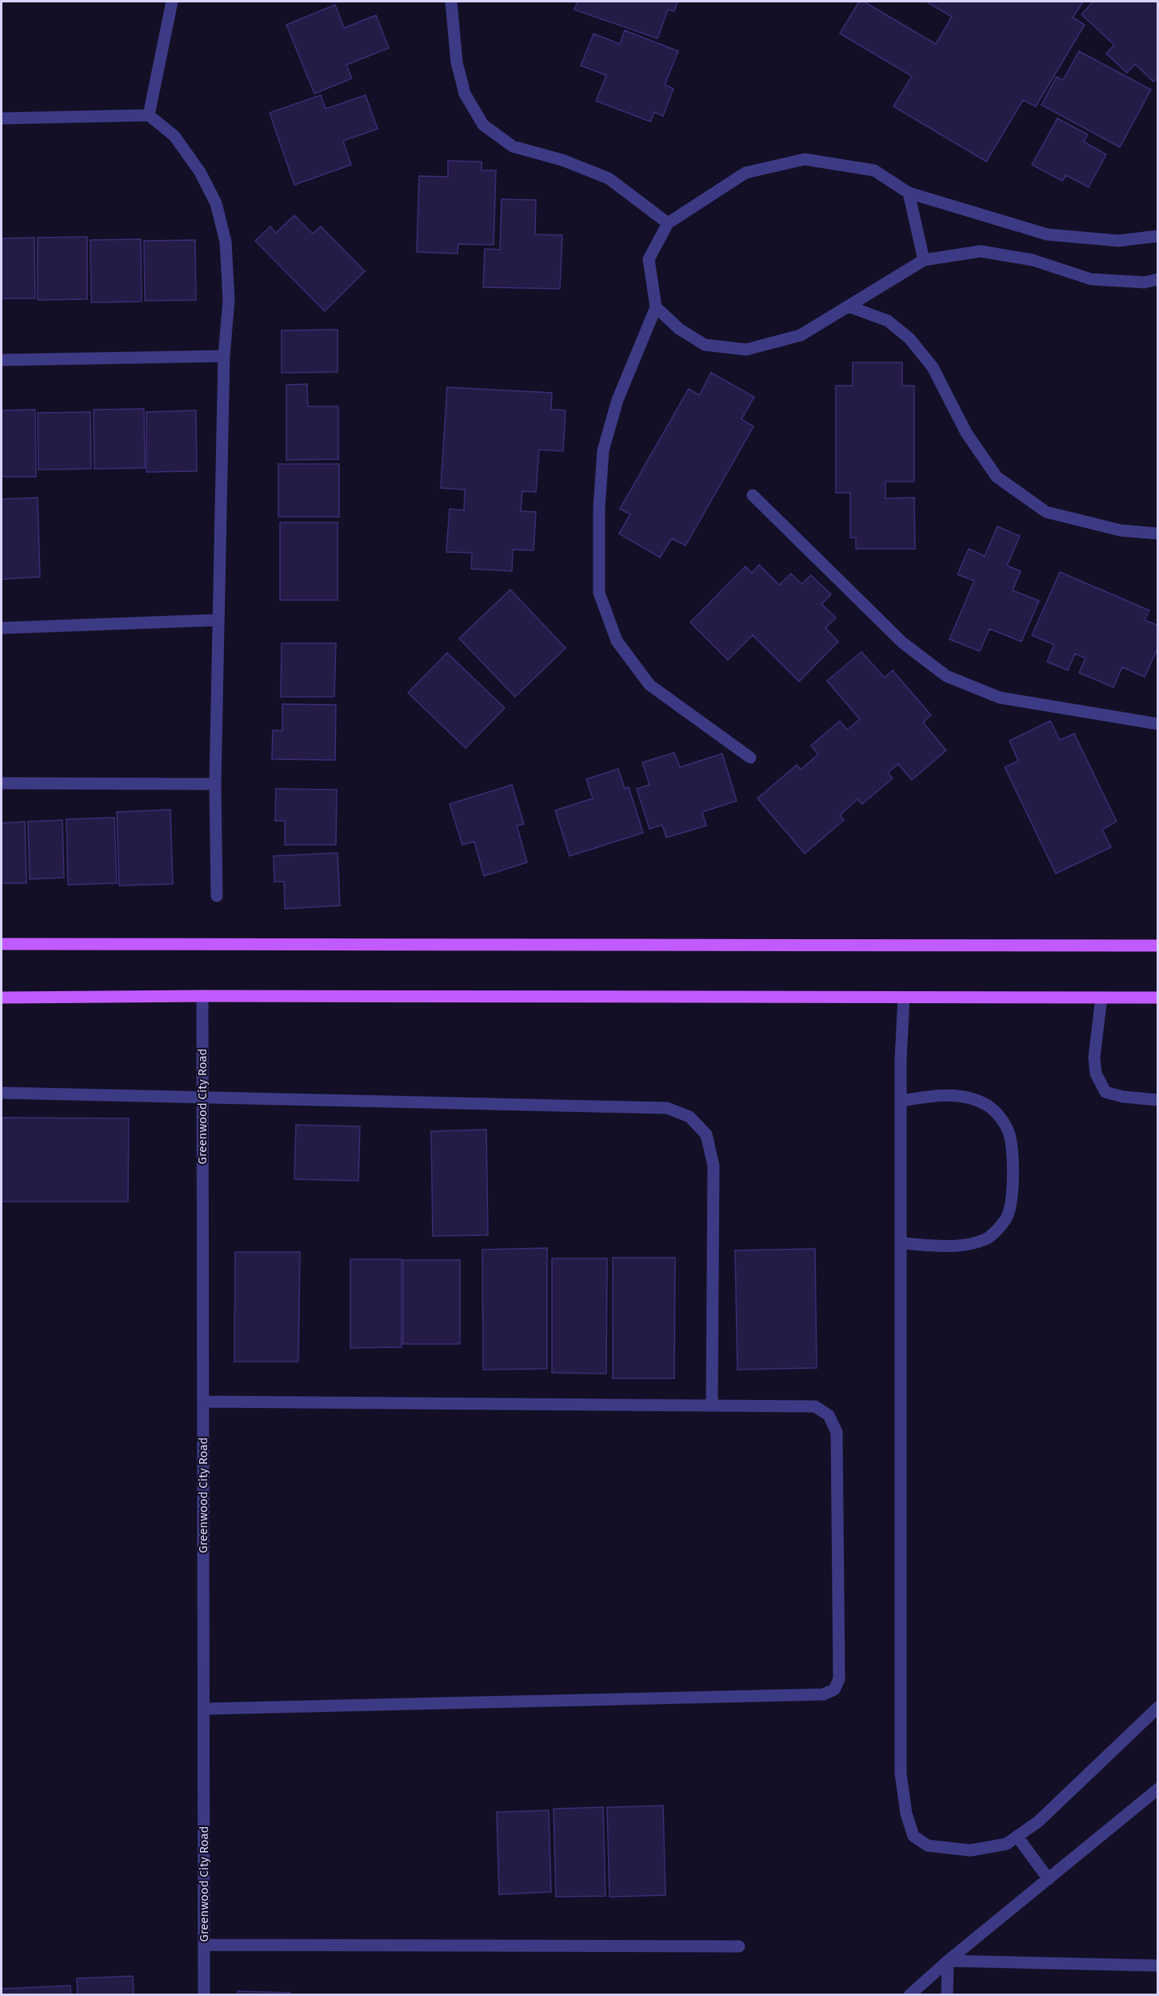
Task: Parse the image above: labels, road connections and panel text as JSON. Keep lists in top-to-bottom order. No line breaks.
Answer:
{"streets":{"street":["Greenwood City Road"]}}
